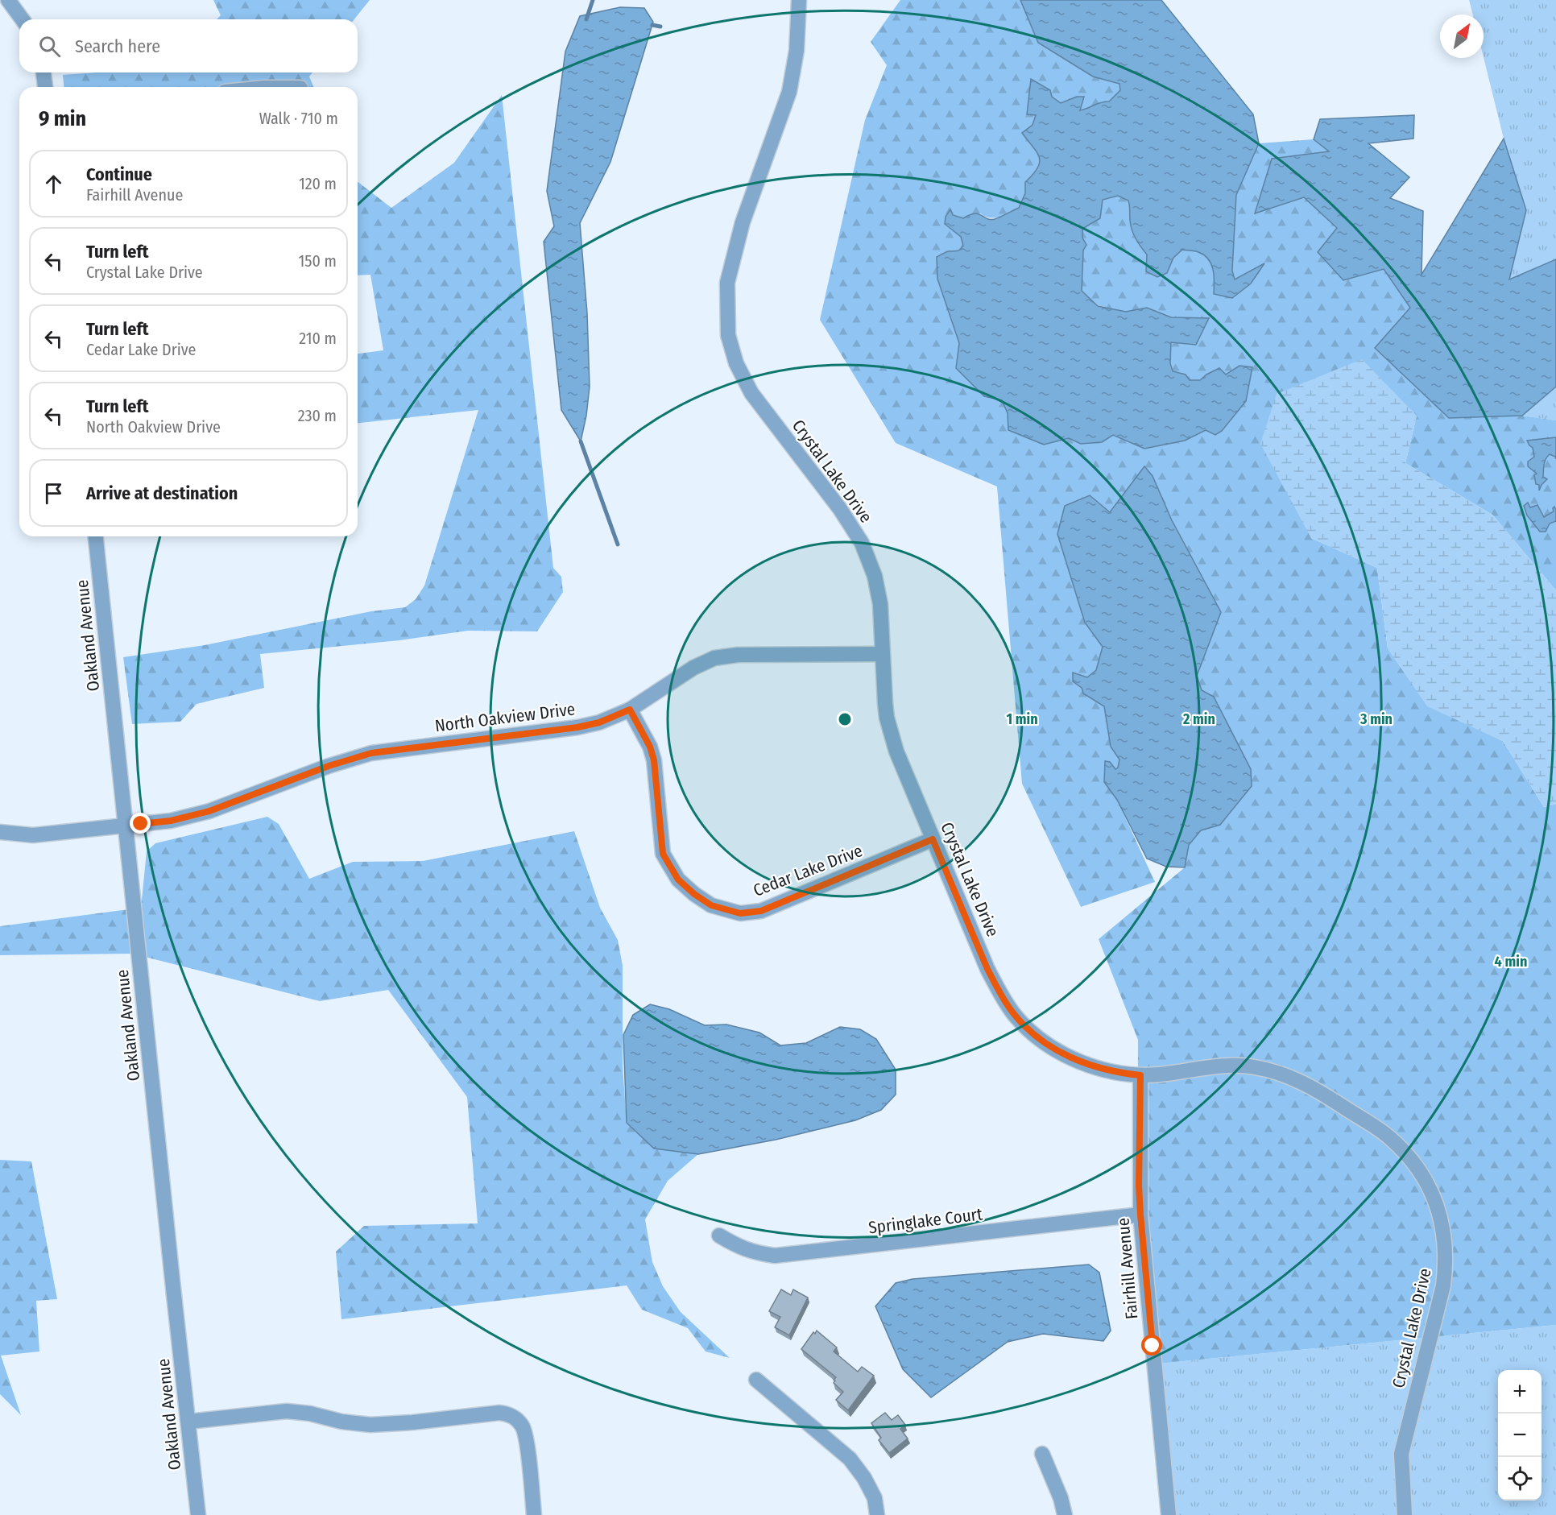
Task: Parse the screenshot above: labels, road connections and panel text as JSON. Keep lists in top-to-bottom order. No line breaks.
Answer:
{"streets":{"street":["Crystal Lake Drive","Oakland Avenue","North Oakview Drive","Cedar Lake Drive","Springlake Court","Fairhill Avenue"]},"crossings":[["Crystal Lake Drive","North Oakview Drive"],["Crystal Lake Drive","Cedar Lake Drive"],["Crystal Lake Drive","Fairhill Avenue"],["Oakland Avenue","North Oakview Drive"],["North Oakview Drive","Cedar Lake Drive"],["Springlake Court","Fairhill Avenue"]],"north":"top right","page":{"search":"Search here","heading":["9 min","Walk · 710 m"],"list":[["Continue","Fairhill Avenue","120 m"],["Turn left","Crystal Lake Drive","150 m"],["Turn left","Cedar Lake Drive","210 m"],["Turn left","North Oakview Drive","230 m"],"Arrive at destination"],"map_buttons":["+","−"]},"rings":["1 min","2 min","3 min","4 min"]}
